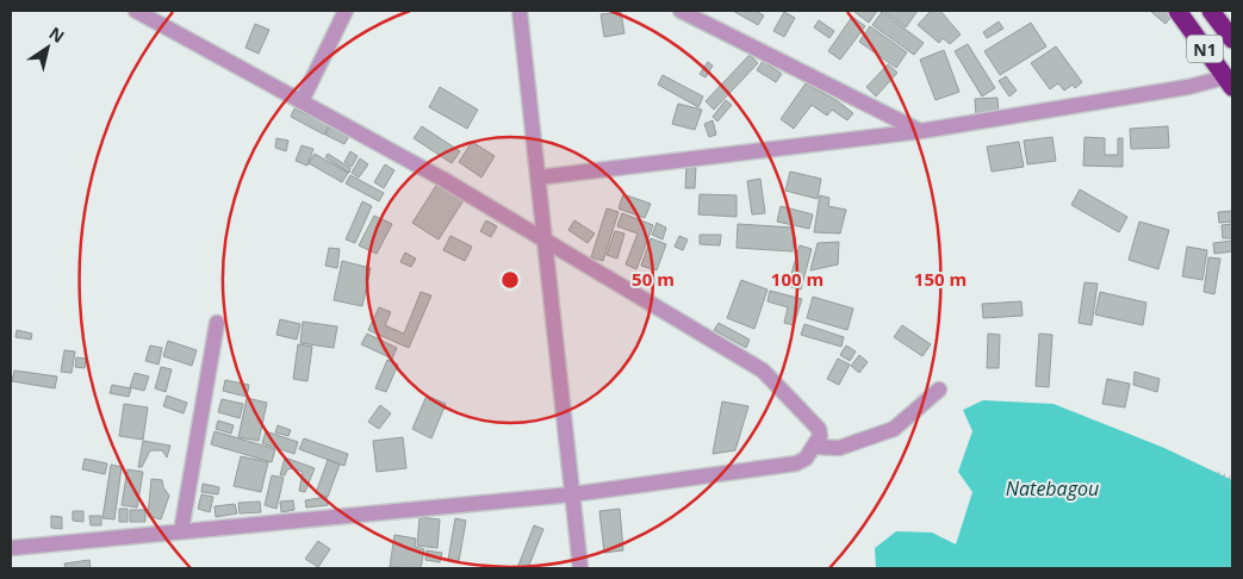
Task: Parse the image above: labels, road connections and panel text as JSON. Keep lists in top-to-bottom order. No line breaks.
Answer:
{"streets":{"highway":["N1"]},"water":["Natebagou"],"north":"top right","rings":["50 m","100 m","150 m"]}
